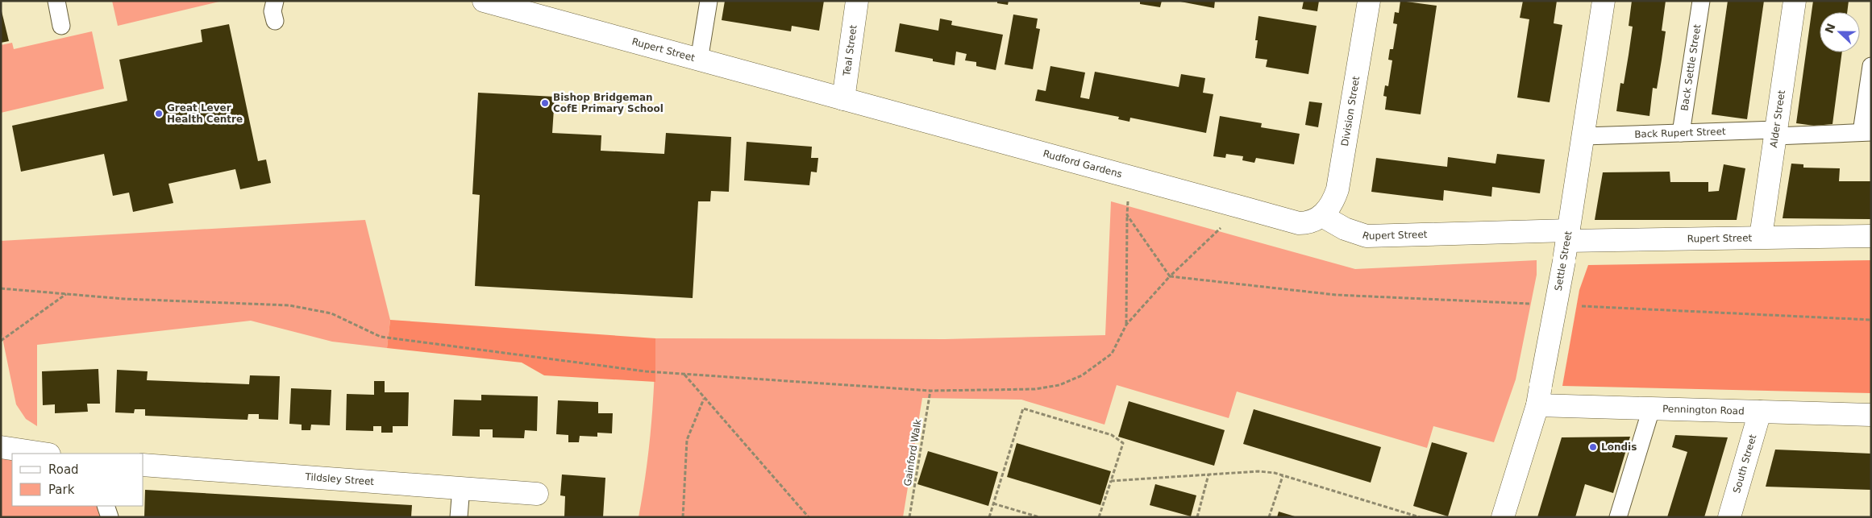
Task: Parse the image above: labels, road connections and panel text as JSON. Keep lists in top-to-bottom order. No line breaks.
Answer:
{"streets":{"street":["Teal Street","Rupert Street","Division Street","Alder Street","Rudford Gardens","Settle Street","Pennington Road","South Street","Tildsley Street"],"lane":["Back Settle Street","Back Rupert Street"],"path":["Gainford Walk"]},"crossings":[["Teal Street","Rupert Street"],["Teal Street","Rudford Gardens"],["Rupert Street","Division Street"],["Rupert Street","Alder Street"],["Rupert Street","Rudford Gardens"],["Rupert Street","Settle Street"],["Back Settle Street","Back Rupert Street"],["Division Street","Rudford Gardens"],["Alder Street","Back Rupert Street"],["Back Rupert Street","Settle Street"],["Settle Street","Pennington Road"],["Pennington Road","South Street"]],"places":["Bishop Bridgeman CofE Primary School","Great Lever Health Centre","Londis"],"legend":["Road","Park"],"north":"left"}
